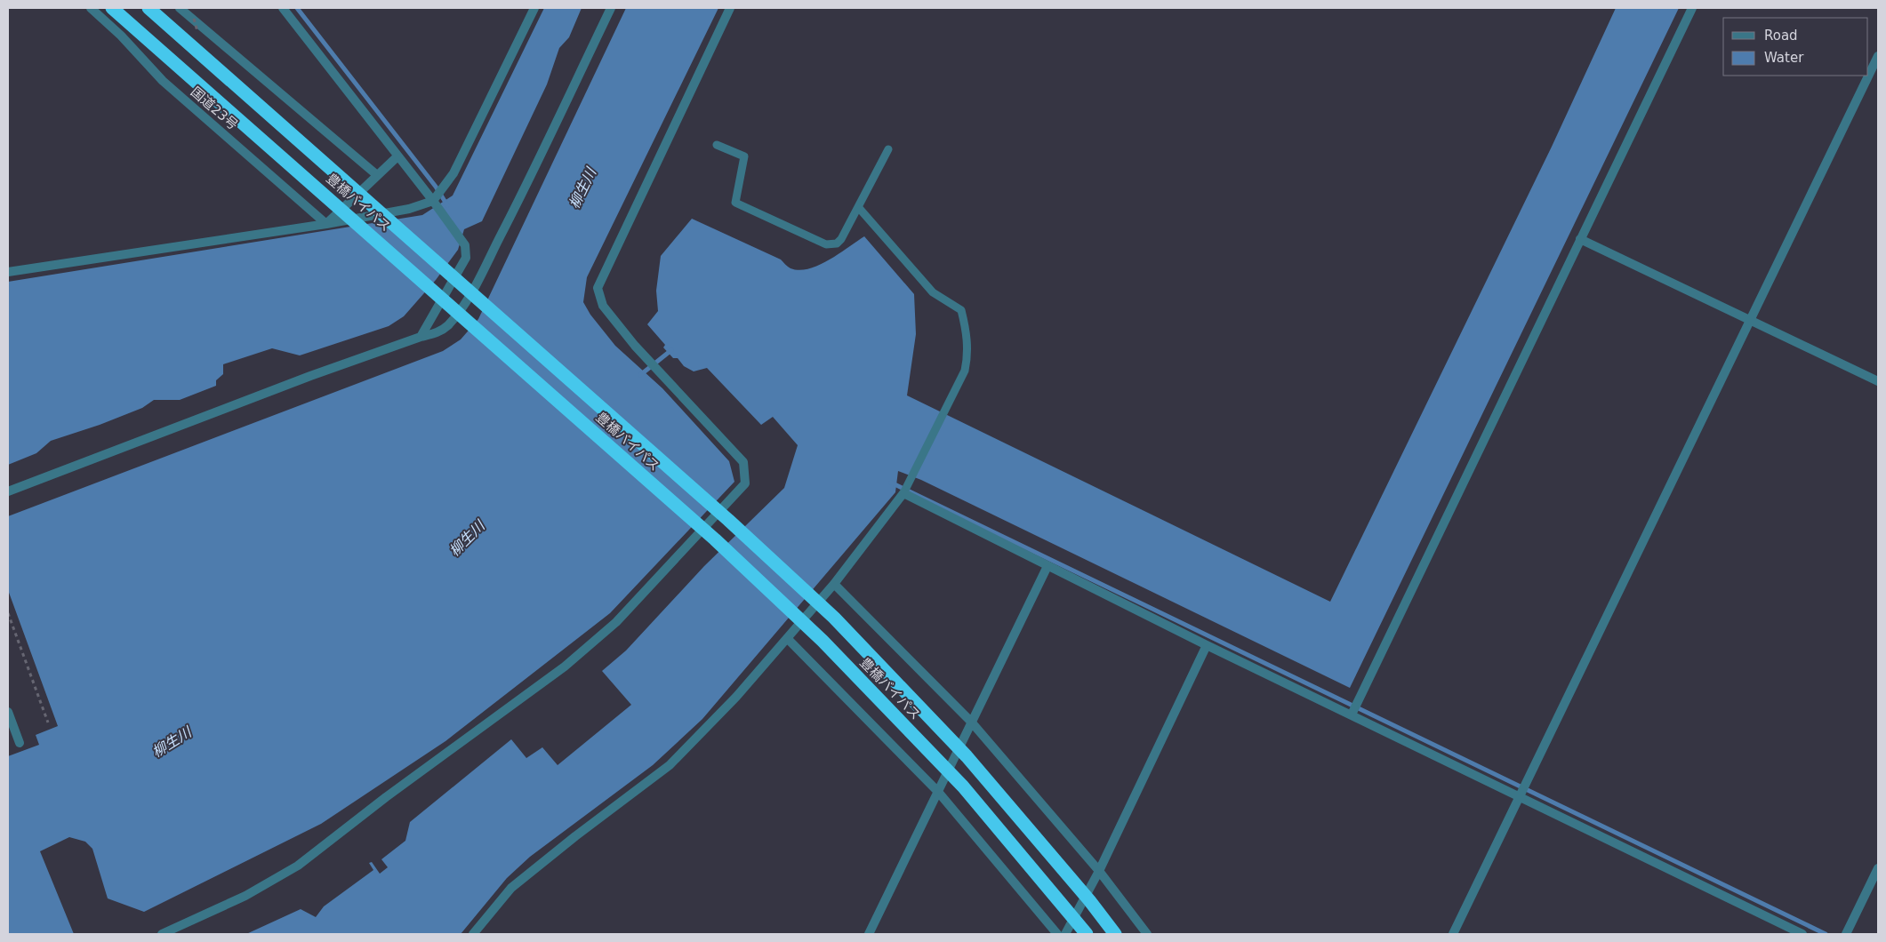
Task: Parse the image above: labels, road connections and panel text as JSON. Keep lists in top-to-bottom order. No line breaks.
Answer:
{"streets":{"highway":["豊橋バイパス"],"street":["国道23号"]},"water":["柳生川"],"legend":["Road","Water"]}
